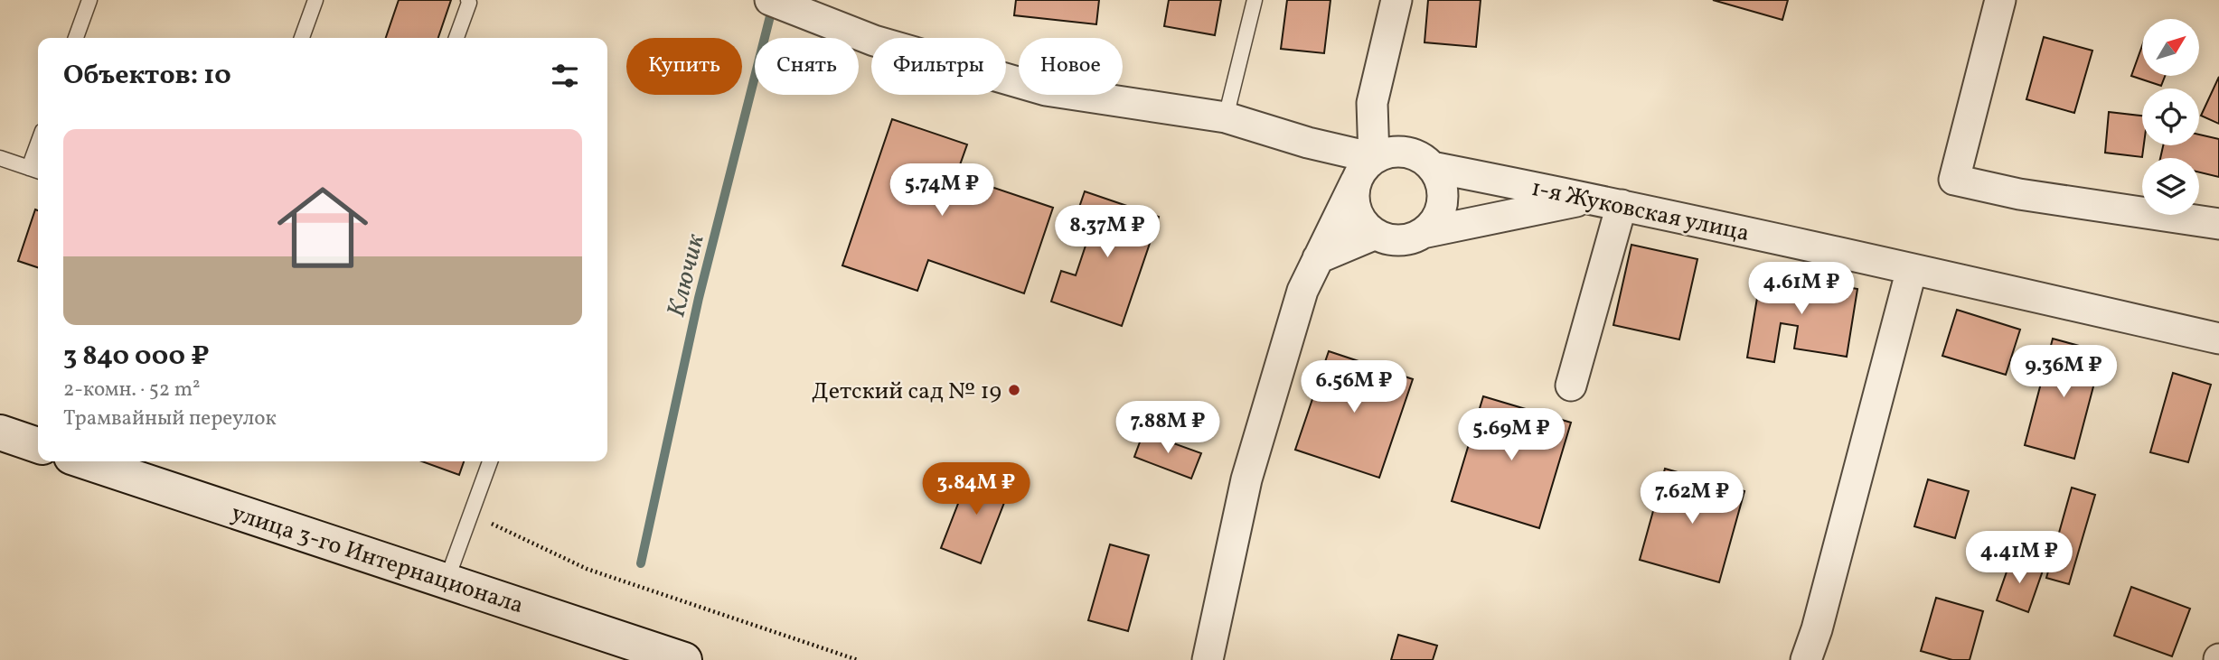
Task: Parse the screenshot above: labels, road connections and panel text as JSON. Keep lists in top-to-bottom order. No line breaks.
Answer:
{"streets":{"main road":["улица 3-го Интернационала"],"street":["1-я Жуковская улица"]},"water":["Ключик"],"places":["Детский сад № 19"],"north":"top right","page":{"chip":["Купить","Снять","Фильтры","Новое"],"heading":"Объектов: 10","list":[{"name":"3 840 000 ₽","note":"2-комн. · 52 m² · Трамвайный переулок"}],"price":["5.74M ₽","8.37M ₽","4.61M ₽","9.36M ₽","6.56M ₽","7.88M ₽","5.69M ₽","3.84M ₽","7.62M ₽","4.41M ₽"]}}
